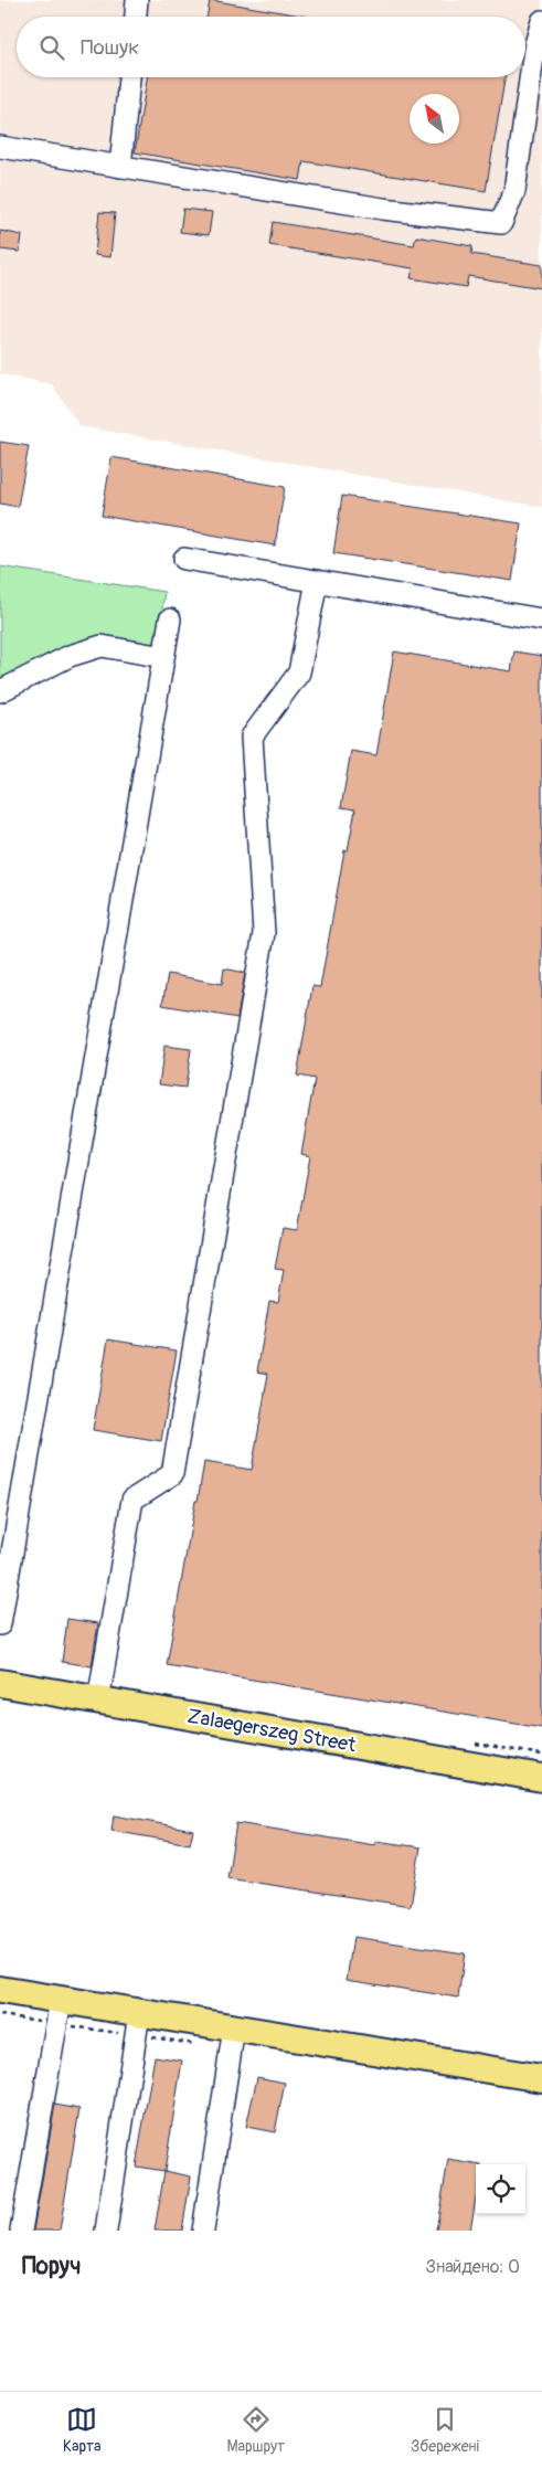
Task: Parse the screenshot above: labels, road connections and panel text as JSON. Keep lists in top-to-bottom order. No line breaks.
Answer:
{"streets":{"main road":["Zalaegerszeg Street"]},"north":"top left","page":{"search":"Пошук","heading":["Поруч","Знайдено: 0"],"nav":["Карта","Маршрут","Збережені"]}}
